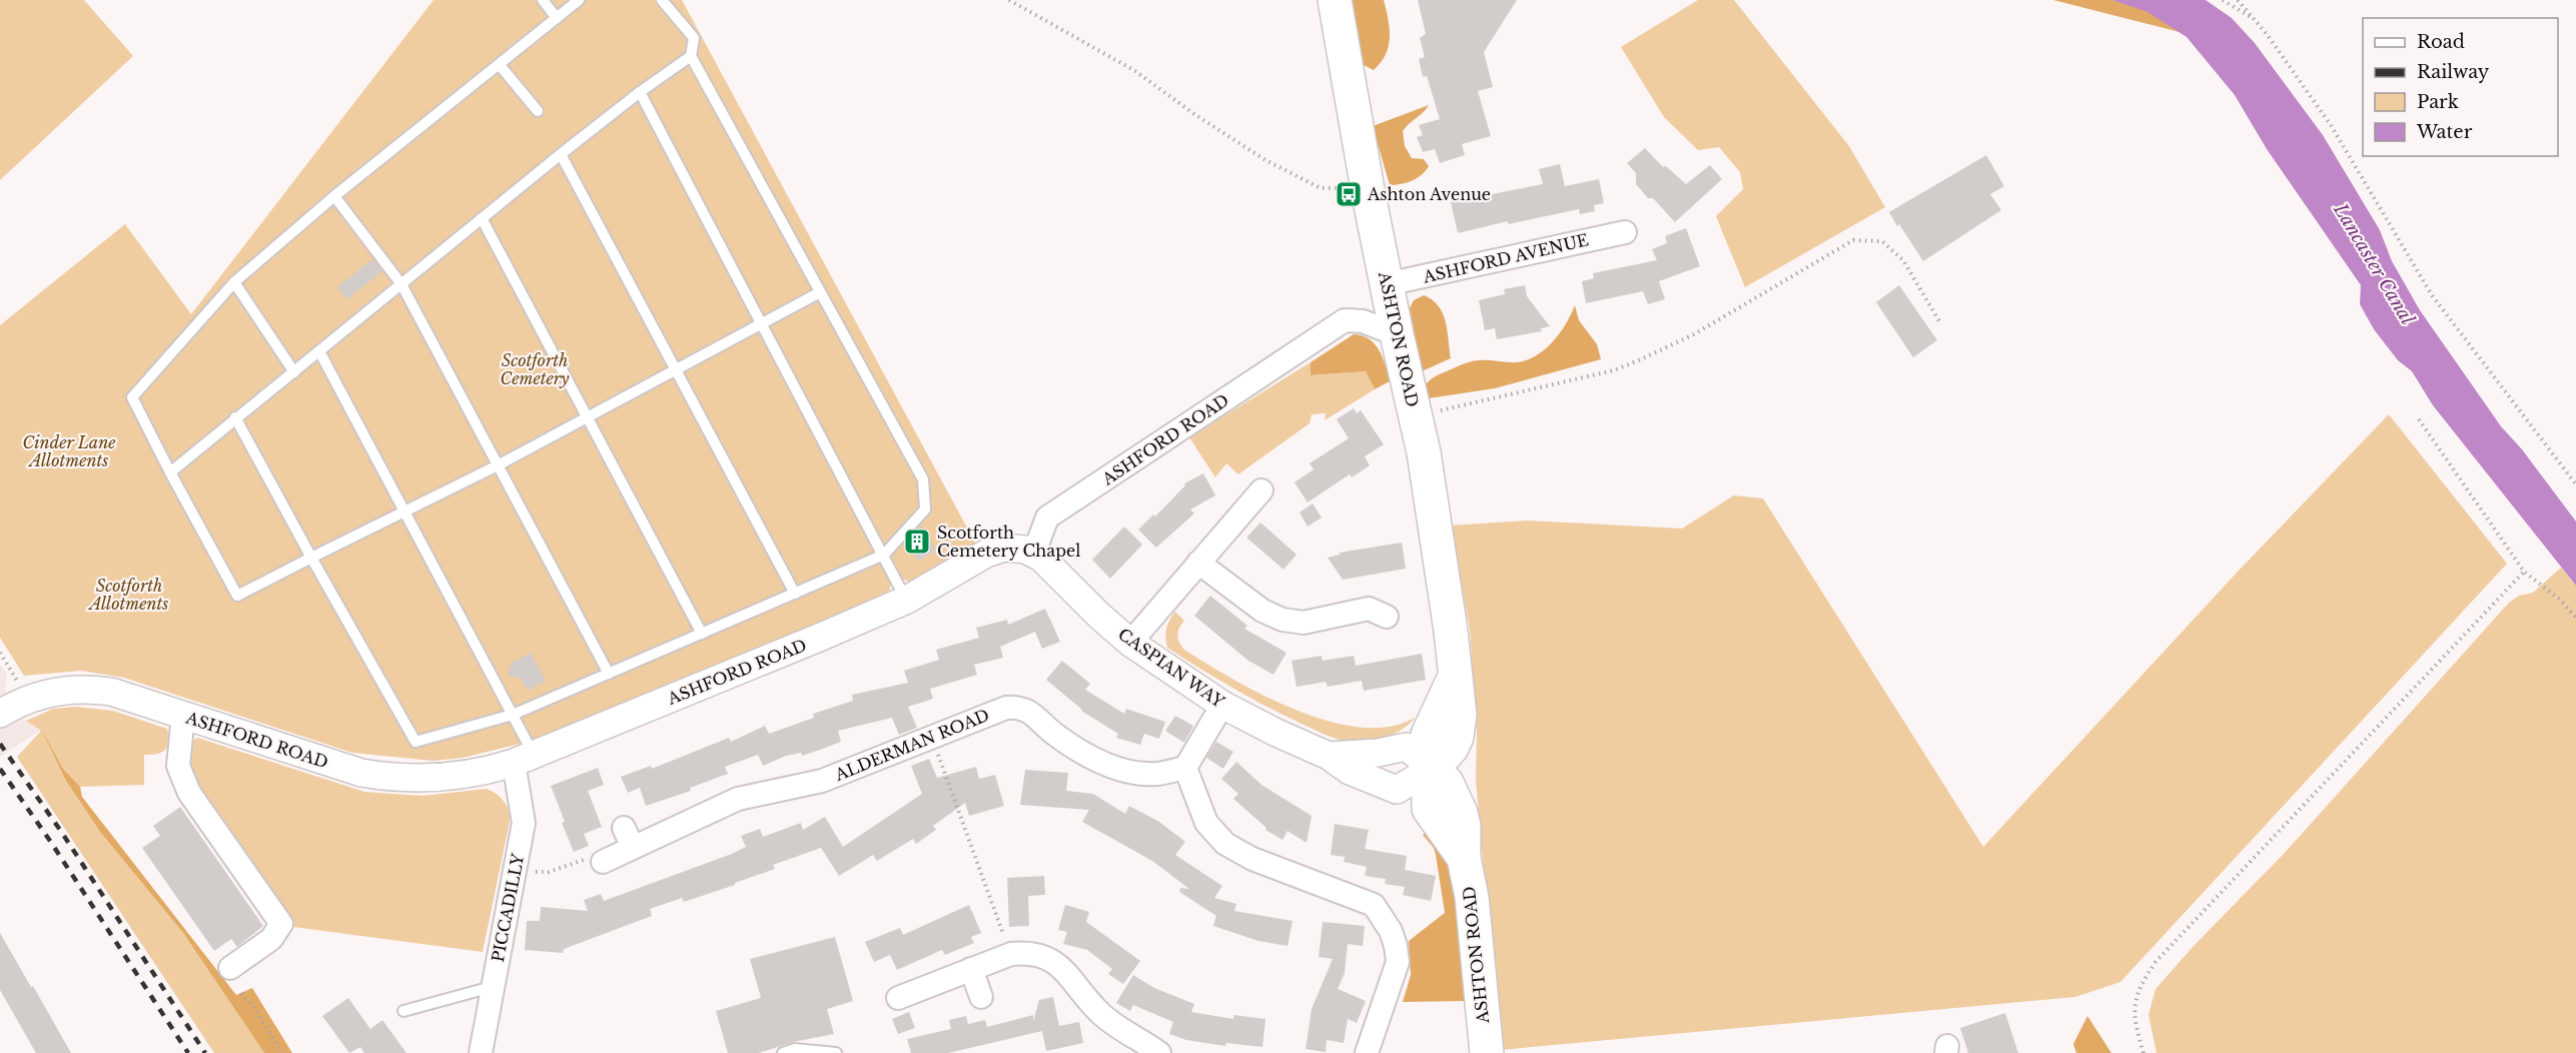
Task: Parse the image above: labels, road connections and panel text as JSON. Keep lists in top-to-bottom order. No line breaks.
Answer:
{"streets":{"main road":["ASHTON ROAD"],"street":["ASHFORD AVENUE","ASHFORD ROAD","CASPIAN WAY","ALDERMAN ROAD","PICCADILLY"]},"crossings":[["ASHFORD AVENUE","ASHTON ROAD"],["ASHTON ROAD","ASHFORD ROAD"],["ASHTON ROAD","CASPIAN WAY"],["ASHFORD ROAD","CASPIAN WAY"],["ASHFORD ROAD","PICCADILLY"]],"water":["Lancaster Canal"],"parks":["Scotforth Cemetery","Cinder Lane Allotments","Scotforth Allotments"],"places":{"bus stop":["Ashton Avenue"],"building":["Scotforth Cemetery Chapel"]},"legend":["Road","Railway","Park","Water"]}
